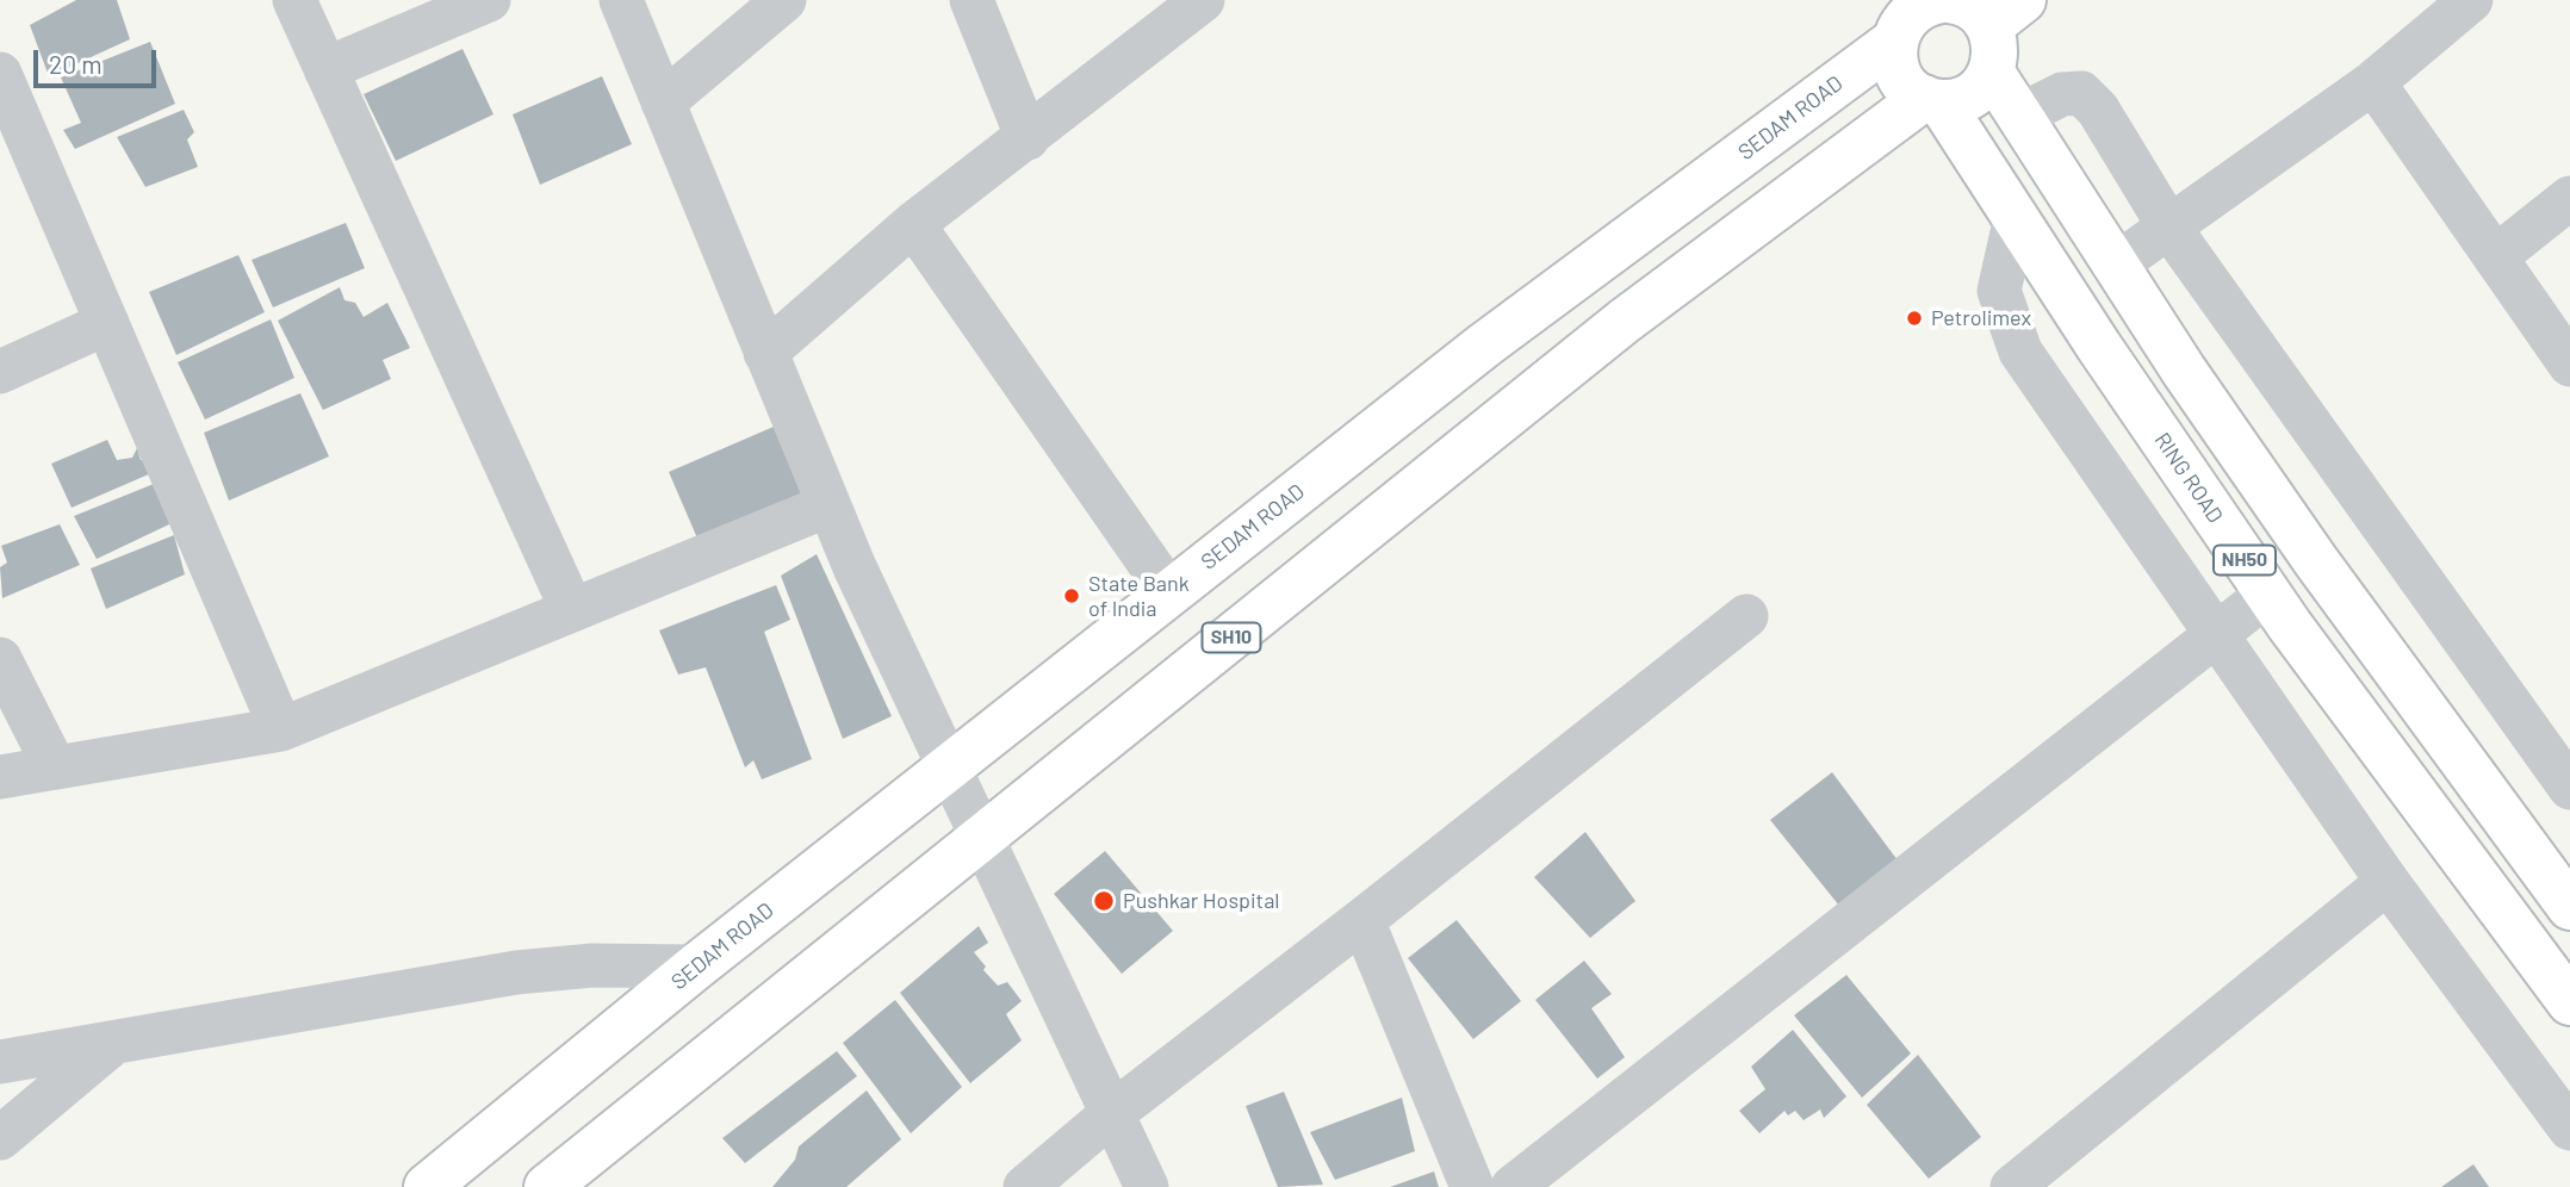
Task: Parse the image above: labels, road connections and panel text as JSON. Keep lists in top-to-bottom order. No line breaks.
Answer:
{"streets":{"main road":["SEDAM ROAD","RING ROAD","NH50","SH10"]},"crossings":[["SEDAM ROAD","RING ROAD"],["RING ROAD","SH10"]],"places":["Petrolimex","State Bank of India","Pushkar Hospital"],"scale_bar":"20 m"}
